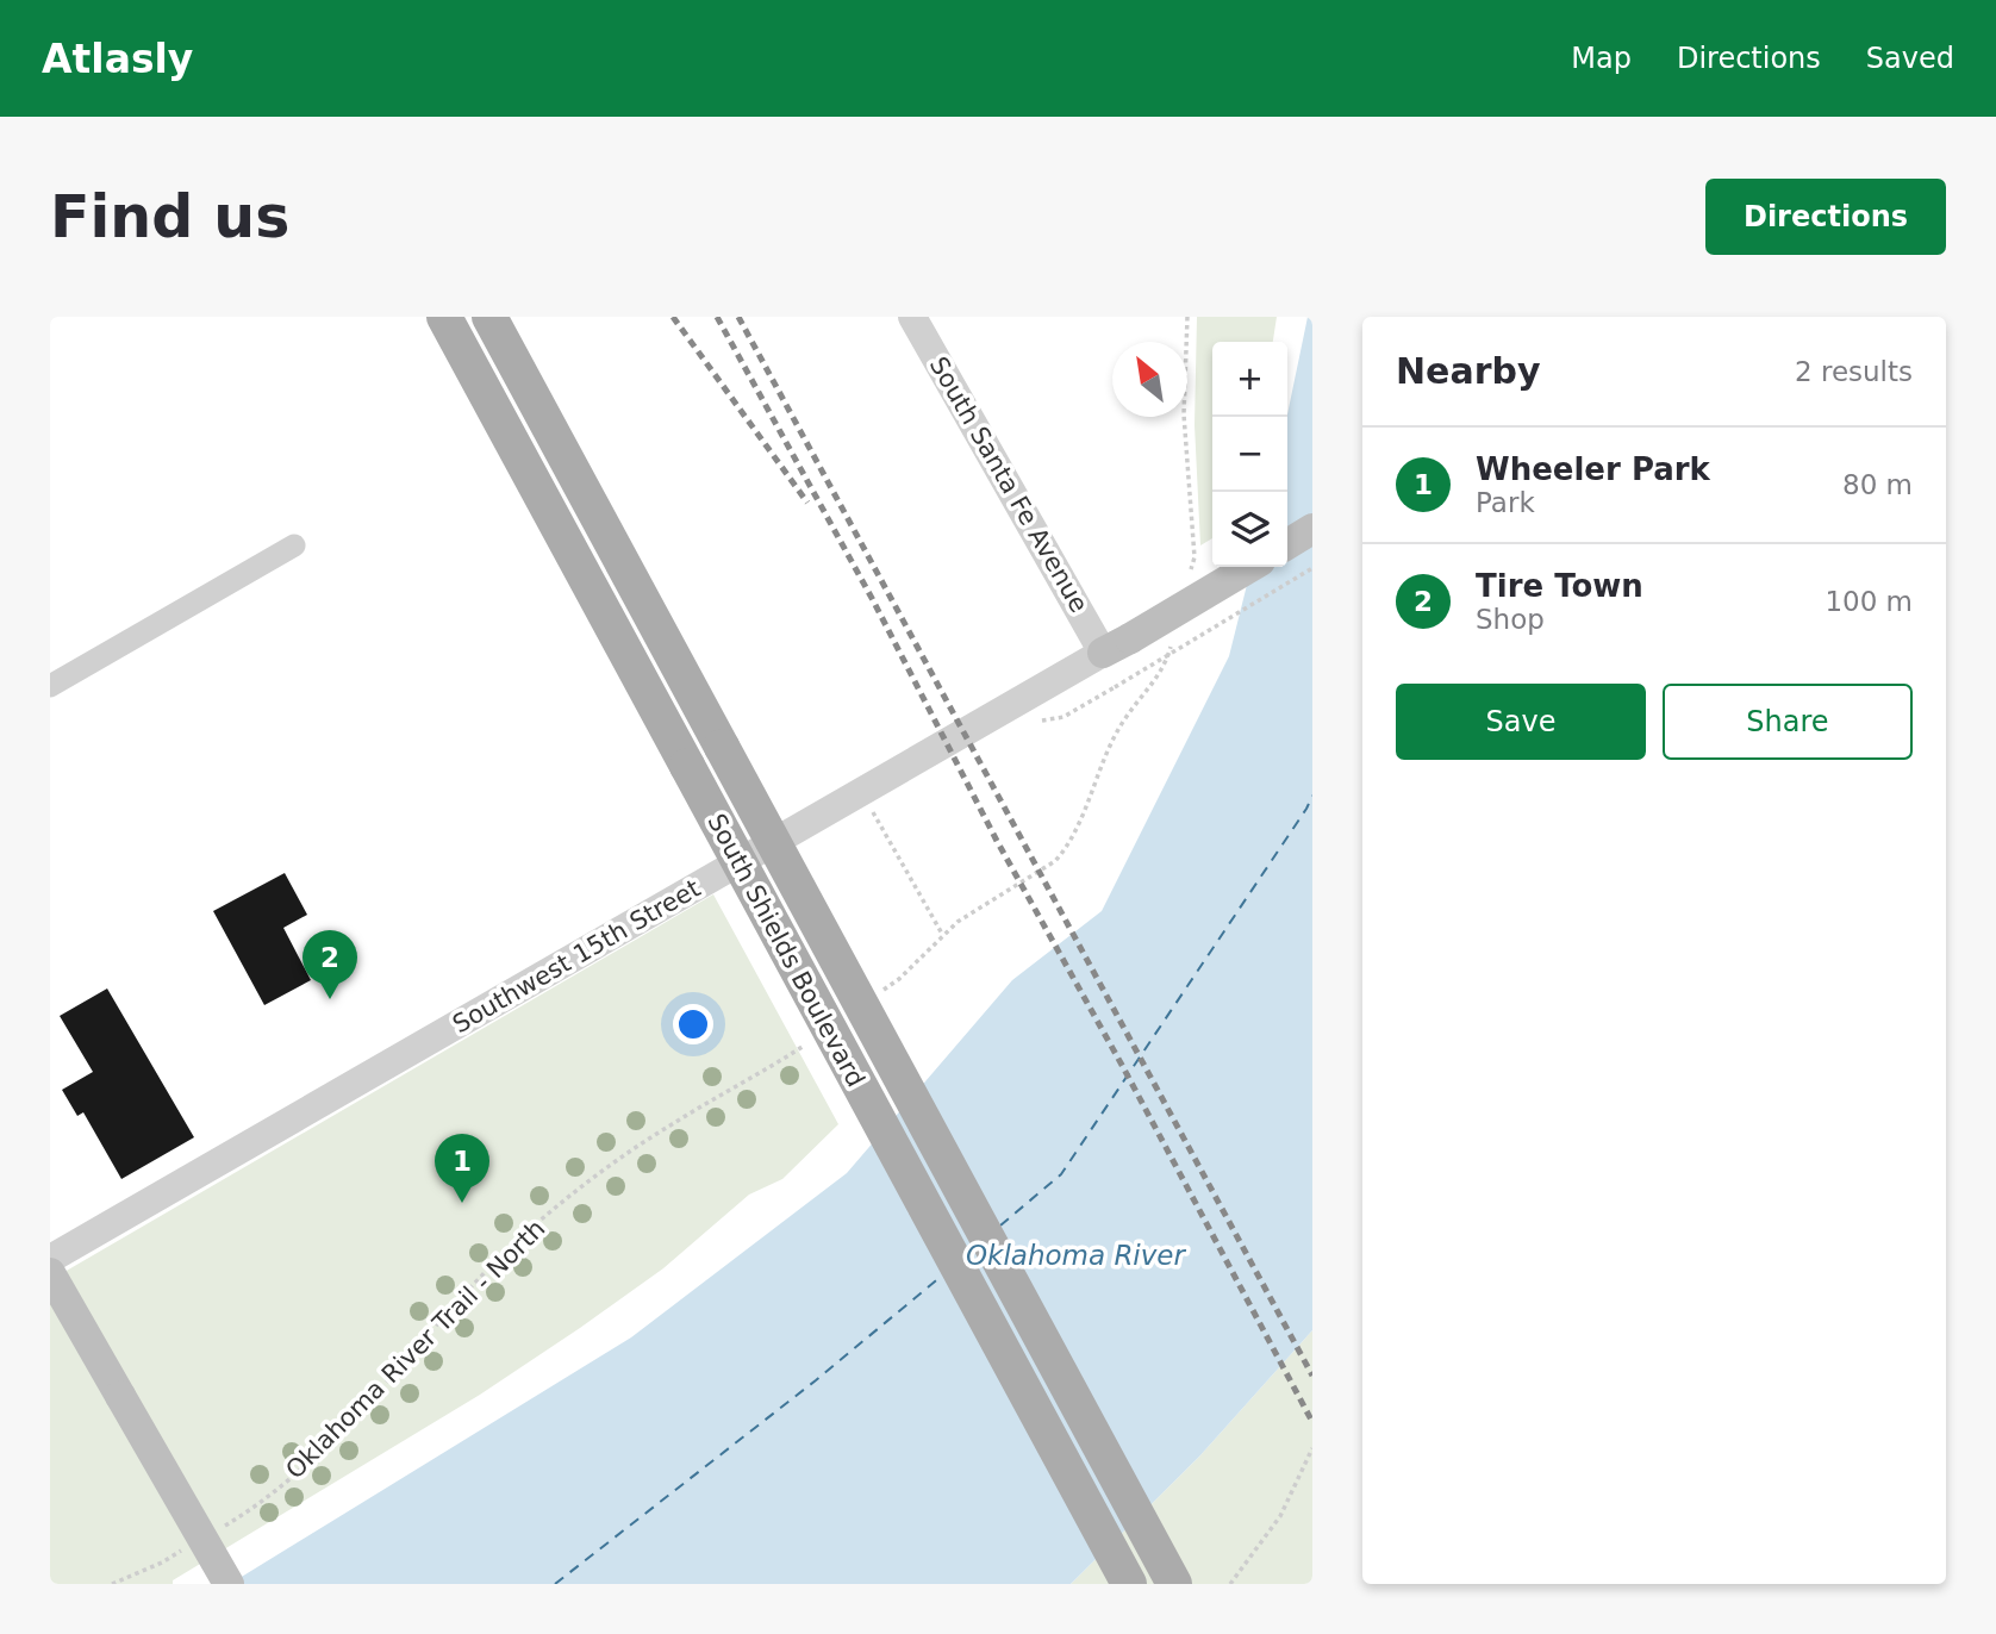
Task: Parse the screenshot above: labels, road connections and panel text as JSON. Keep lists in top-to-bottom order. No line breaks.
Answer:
{"streets":{"main road":["South Shields Boulevard"],"street":["South Santa Fe Avenue","Southwest 15th Street"],"path":["Oklahoma River Trail - North"]},"crossings":[["South Santa Fe Avenue","Southwest 15th Street"]],"water":["Oklahoma River"],"north":"top left","page":{"header":"Atlasly","nav":["Map","Directions","Saved"],"buttons":["Directions",["Save","Share"]],"title":"Find us","heading":["Nearby","2 results"],"map_buttons":["+","−"],"list":[{"mark":"1","name":"Wheeler Park","note":"Park","value":"80 m"},{"mark":"2","name":"Tire Town","note":"Shop","value":"100 m"}],"pins":["2","1"]}}
